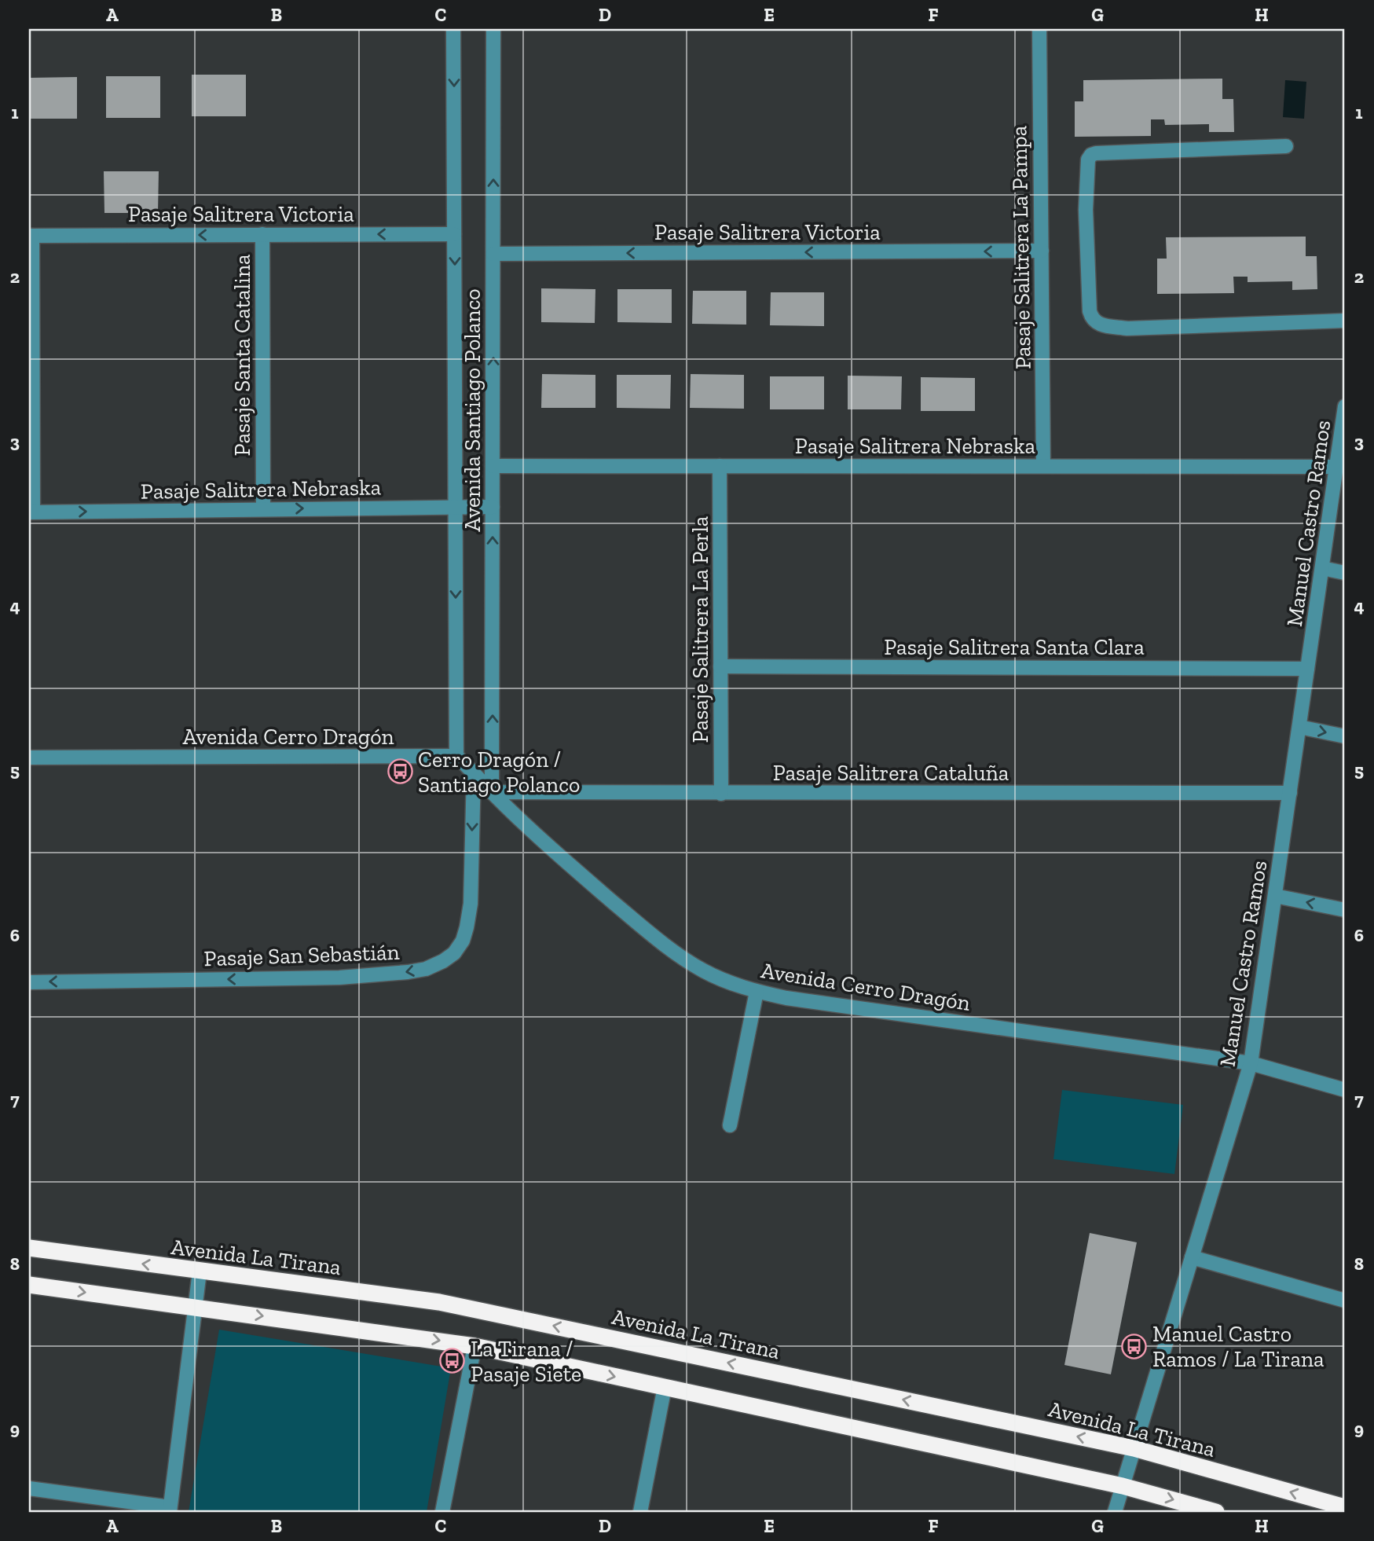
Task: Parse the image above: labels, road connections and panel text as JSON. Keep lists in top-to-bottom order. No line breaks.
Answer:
{"streets":{"highway":["Avenida La Tirana"],"street":["Pasaje Salitrera Victoria","Pasaje Salitrera La Pampa","Pasaje Santa Catalina","Avenida Santiago Polanco","Pasaje Salitrera Nebraska","Manuel Castro Ramos","Pasaje Salitrera La Perla","Pasaje Salitrera Santa Clara","Avenida Cerro Dragón","Pasaje Salitrera Cataluña","Pasaje San Sebastián"]},"crossings":[["Pasaje Salitrera Victoria","Pasaje Salitrera La Pampa"],["Pasaje Salitrera Victoria","Pasaje Santa Catalina"],["Pasaje Salitrera Victoria","Avenida Santiago Polanco"],["Pasaje Salitrera La Pampa","Pasaje Salitrera Nebraska"],["Pasaje Santa Catalina","Pasaje Salitrera Nebraska"],["Avenida Santiago Polanco","Pasaje Salitrera Nebraska"],["Avenida Santiago Polanco","Avenida Cerro Dragón"],["Avenida Santiago Polanco","Pasaje Salitrera Cataluña"],["Pasaje Salitrera Nebraska","Manuel Castro Ramos"],["Pasaje Salitrera Nebraska","Pasaje Salitrera La Perla"],["Manuel Castro Ramos","Pasaje Salitrera Santa Clara"],["Manuel Castro Ramos","Avenida Cerro Dragón"],["Manuel Castro Ramos","Pasaje Salitrera Cataluña"],["Manuel Castro Ramos","Avenida La Tirana"],["Pasaje Salitrera La Perla","Pasaje Salitrera Santa Clara"],["Pasaje Salitrera La Perla","Pasaje Salitrera Cataluña"],["Avenida Cerro Dragón","Pasaje Salitrera Cataluña"],["Avenida Cerro Dragón","Pasaje San Sebastián"]],"one_way":["Pasaje Salitrera Victoria","Pasaje San Sebastián"],"places":{"bus stop":["Cerro Dragón / Santiago Polanco","Manuel Castro Ramos / La Tirana","La Tirana / Pasaje Siete"]},"grid":{"columns":["A","B","C","D","E","F","G","H"],"rows":["1","2","3","4","5","6","7","8","9"]}}
